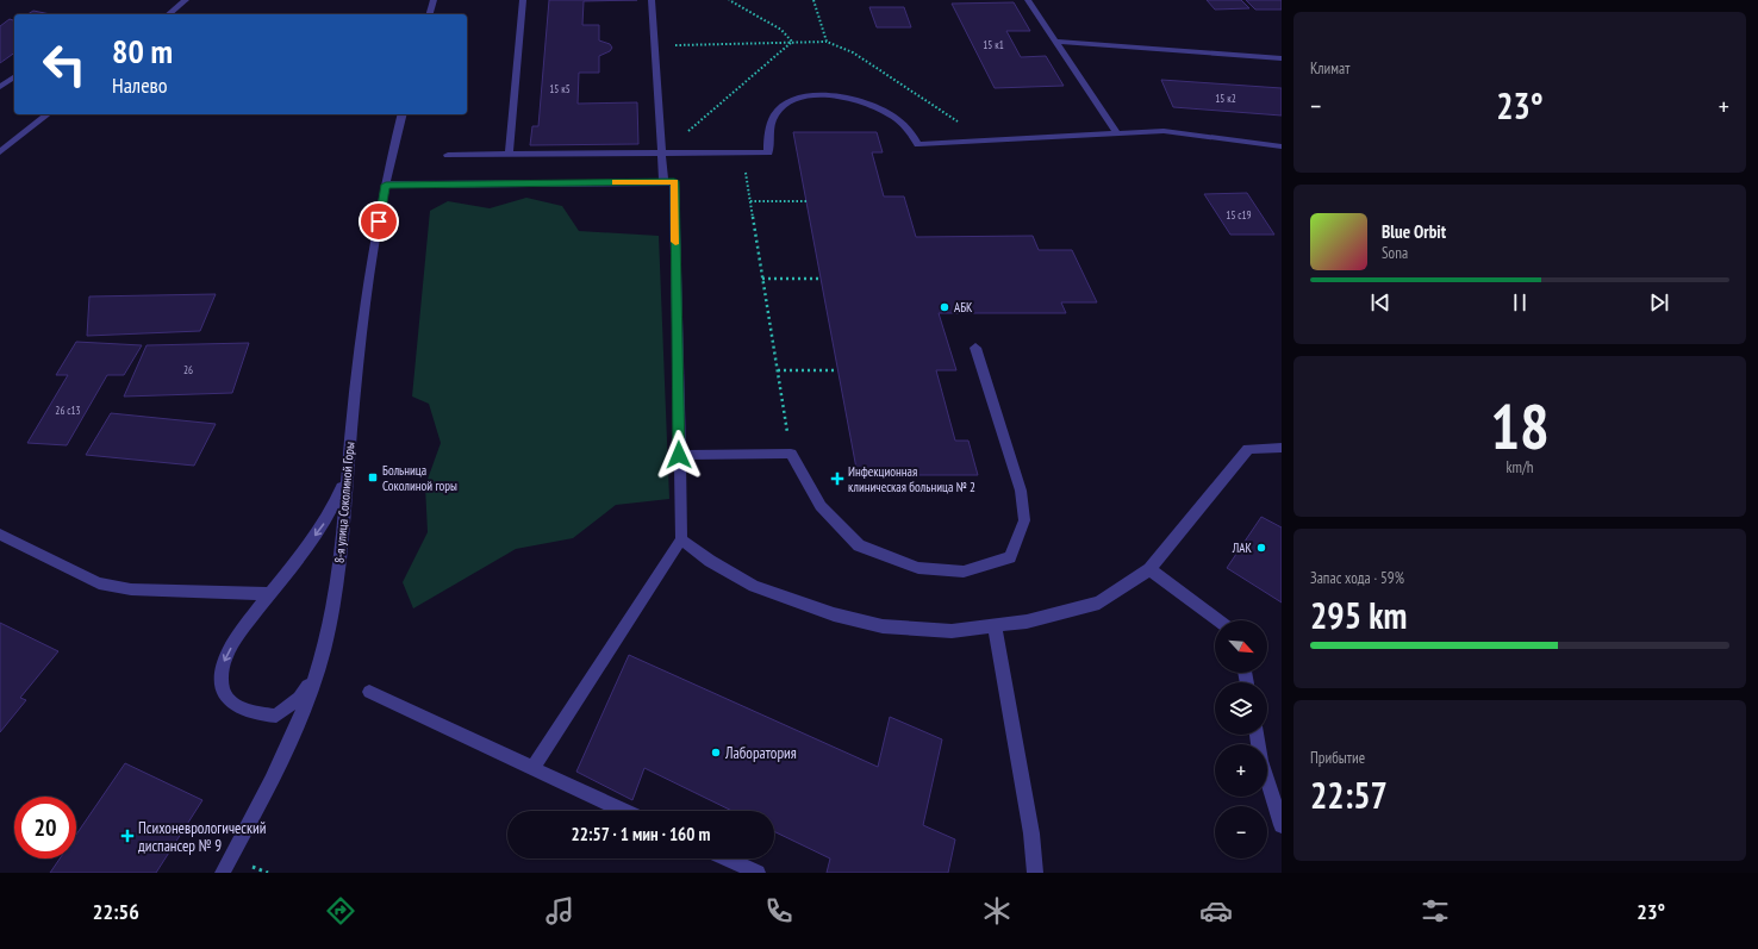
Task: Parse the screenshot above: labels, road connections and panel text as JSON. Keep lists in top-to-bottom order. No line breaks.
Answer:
{"streets":{"street":["8-я улица Соколиной Горы"]},"places":{"other":["АБК","ЛАК","Лаборатория"],"transit":["Больница Соколиной горы"],"health":["Инфекционная клиническая больница № 2","Психоневрологический диспансер № 9"]},"house_numbers":["15 к1","15 к5","15 к2","15 с19","26","26 с13"],"north":"bottom right","page":{"tile":["Климат",["18","km/h"],["Запас хода · 59%","295 km"],["Прибытие","22:57"]],"turn":["80 m","Налево"],"heat":["−","23°","+"],"song":["Blue Orbit","Sona"],"map_buttons":["+","−"],"limit":"20","trip":"22:57 · 1 мин · 160 m","tabs":["22:56","23°"]}}
